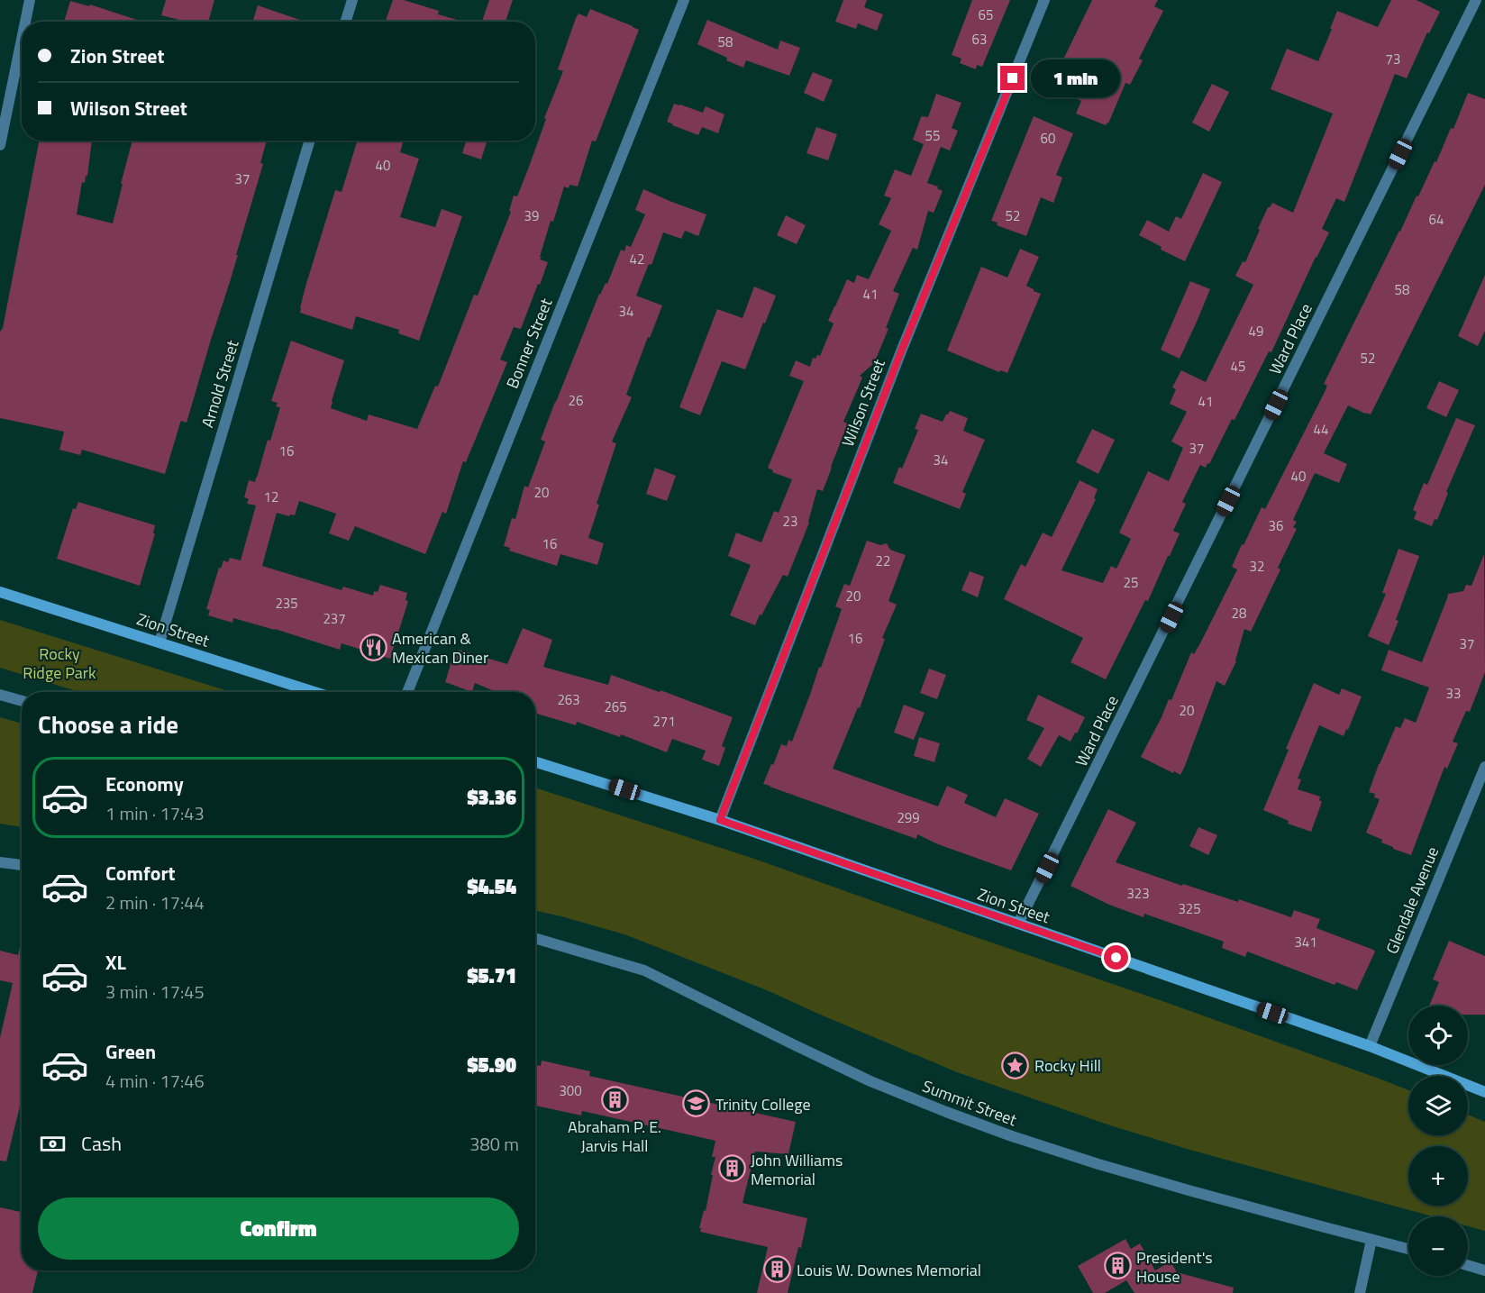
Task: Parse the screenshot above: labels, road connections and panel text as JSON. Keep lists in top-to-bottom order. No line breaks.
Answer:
{"streets":{"main road":["Zion Street"],"street":["Ward Place","Bonner Street","Arnold Street","Wilson Street","Glendale Avenue","Summit Street"]},"crossings":[["Ward Place","Zion Street"],["Arnold Street","Zion Street"],["Wilson Street","Zion Street"],["Zion Street","Glendale Avenue"]],"parks":["Rocky Ridge Park"],"places":{"restaurant":["American & Mexican Diner"],"place":["Rocky Hill"],"building":["Abraham P. E. Jarvis Hall","John Williams Memorial","President's House","Louis W. Downes Memorial"],"school or university":["Trinity College"]},"house_numbers":["65","63","58","73","55","60","40","37","39","52","64","42","58","41","34","49","52","45","26","41","44","37","16","34","40","20","12","23","36","16","22","32","25","20","235","28","237","16","37","33","263","265","20","271","299","323","325","341","300"],"page":{"banner":["Zion Street","Wilson Street"],"bubble":"1 min","heading":"Choose a ride","list":[{"name":"Economy","note":"1 min · 17:43","value":"$3.36"},{"name":"Comfort","note":"2 min · 17:44","value":"$4.54"},{"name":"XL","note":"3 min · 17:45","value":"$5.71"},{"name":"Green","note":"4 min · 17:46","value":"$5.90"}],"map_buttons":["+","−"],"pay":["Cash","380 m"],"buttons":"Confirm"}}
